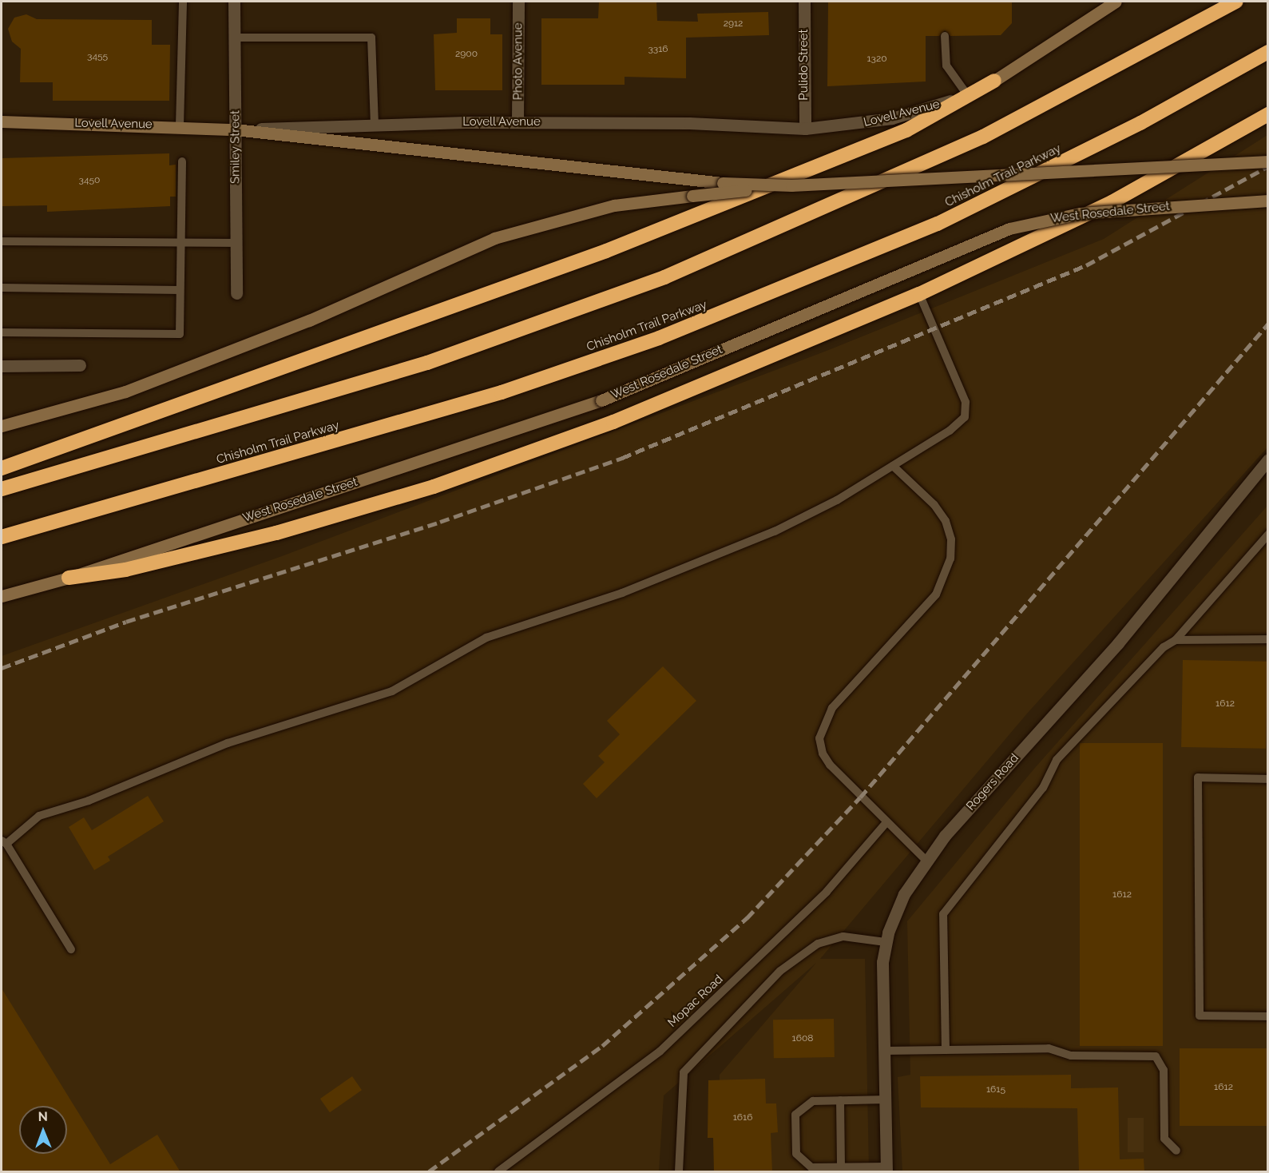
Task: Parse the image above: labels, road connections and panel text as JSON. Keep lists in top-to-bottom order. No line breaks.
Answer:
{"streets":{"highway":["Chisholm Trail Parkway"],"main road":["Lovell Avenue","West Rosedale Street"],"street":["Photo Avenue","Pulido Street","Smiley Street","Rogers Road"],"lane":["Mopac Road"]},"crossings":[["Photo Avenue","Lovell Avenue"],["Pulido Street","Lovell Avenue"],["Lovell Avenue","Smiley Street"]],"house_numbers":["2912","3316","2900","3455","1320","3450","1612","1612","1608","1612","1615","1616"],"north":"top"}
